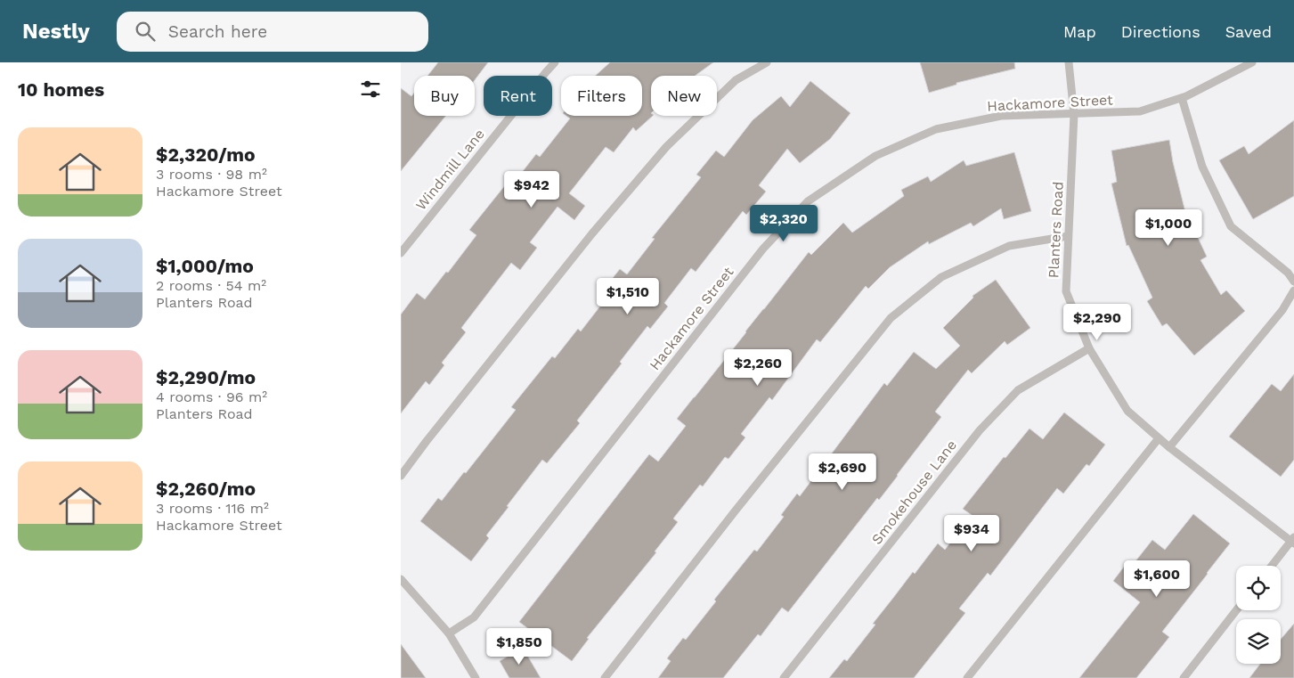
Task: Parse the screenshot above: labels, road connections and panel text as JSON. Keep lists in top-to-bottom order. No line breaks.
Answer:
{"streets":{"street":["Hackamore Street","Windmill Lane","Planters Road","Smokehouse Lane"]},"crossings":[["Hackamore Street","Planters Road"],["Planters Road","Smokehouse Lane"]],"page":{"header":"Nestly","search":"Search here","nav":["Map","Directions","Saved"],"heading":"10 homes","chip":["Buy","Rent","Filters","New"],"list":[{"name":"$2,320/mo","note":"3 rooms · 98 m² · Hackamore Street"},{"name":"$1,000/mo","note":"2 rooms · 54 m² · Planters Road"},{"name":"$2,290/mo","note":"4 rooms · 96 m² · Planters Road"},{"name":"$2,260/mo","note":"3 rooms · 116 m² · Hackamore Street"}],"price":["$942","$2,320","$1,000","$1,510","$2,290","$2,260","$2,690","$934","$1,600","$1,850"]}}
